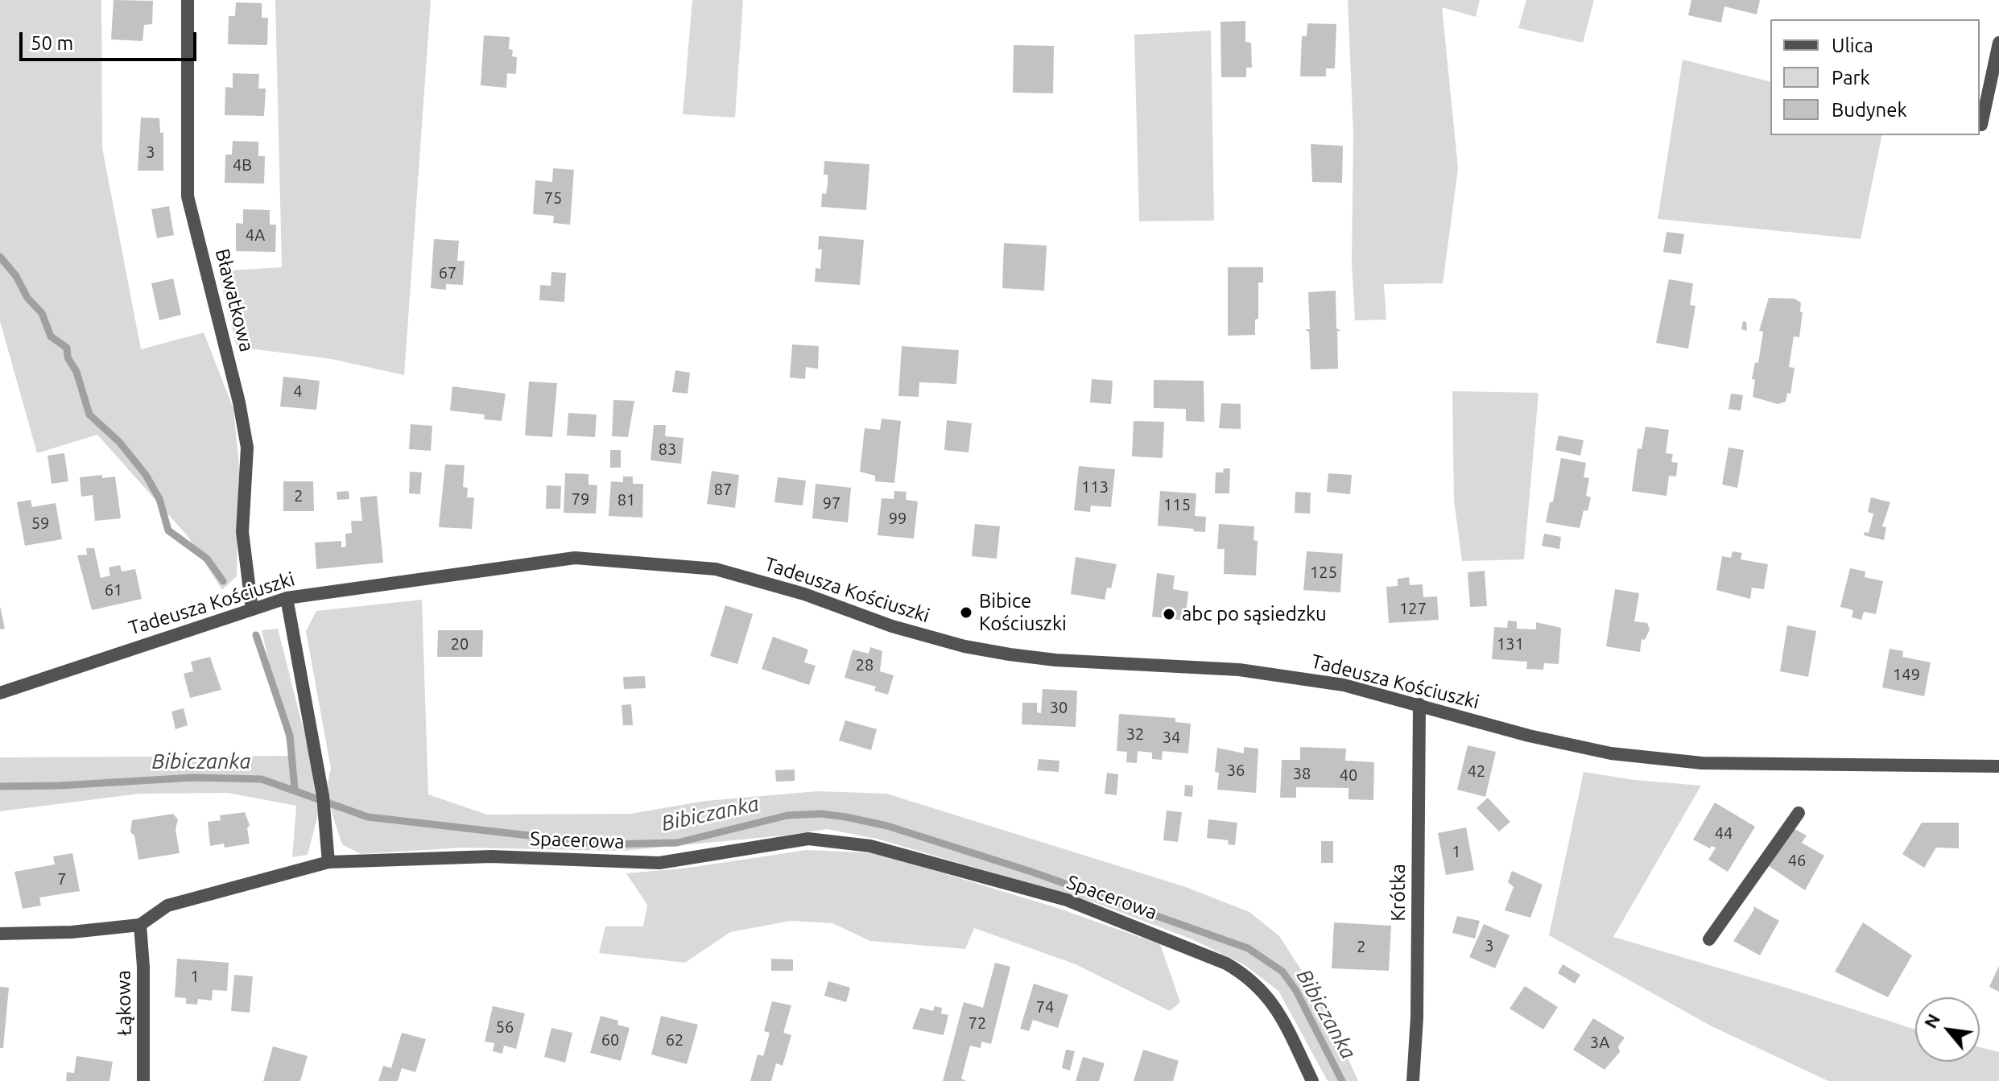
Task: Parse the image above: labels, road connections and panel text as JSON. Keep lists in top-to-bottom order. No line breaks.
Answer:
{"streets":{"street":["Bławatkowa","Tadeusza Kościuszki","Spacerowa","Krótka","Łąkowa"]},"crossings":[["Bławatkowa","Tadeusza Kościuszki"],["Tadeusza Kościuszki","Krótka"],["Spacerowa","Łąkowa"]],"water":["Bibiczanka"],"places":["Bibice Kościuszki","abc po sąsiedzku"],"house_numbers":["3","4B","75","4A","67","4","83","113","87","2","79","81","97","115","99","59","125","61","127","20","131","28","149","30","32","34","36","42","38","40","44","1","46","7","3","2","1","74","72","56","60","62","3A"],"legend":["Ulica","Park","Budynek"],"scale_bar":"50 m","north":"top left"}
